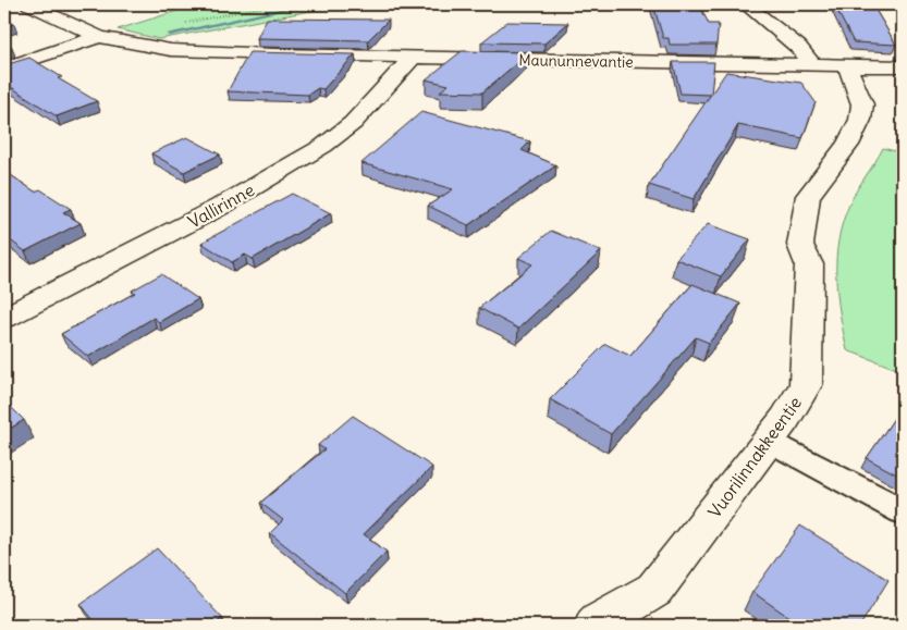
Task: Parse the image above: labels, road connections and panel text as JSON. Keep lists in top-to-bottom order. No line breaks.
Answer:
{"streets":{"street":["Maununnevantie","Vallirinne","Vuorilinnakkeentie"]},"crossings":[["Maununnevantie","Vallirinne"],["Maununnevantie","Vuorilinnakkeentie"]]}
